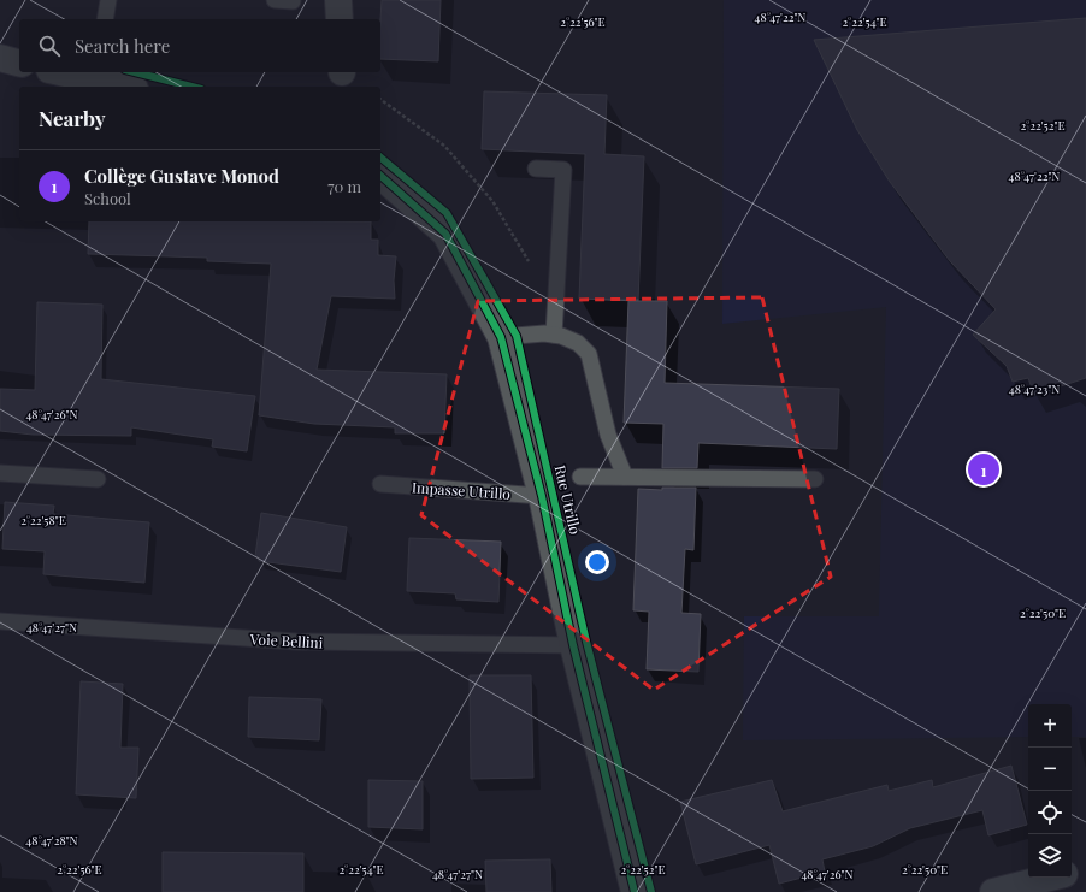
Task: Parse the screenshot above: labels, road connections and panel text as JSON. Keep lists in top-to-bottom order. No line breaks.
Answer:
{"streets":{"street":["Rue Utrillo"],"lane":["Impasse Utrillo","Voie Bellini"]},"crossings":[["Impasse Utrillo","Rue Utrillo"],["Rue Utrillo","Voie Bellini"]],"page":{"search":"Search here","heading":"Nearby","list":[{"mark":"1","name":"Collège Gustave Monod","note":"School","value":"70 m"}],"pins":"1","map_buttons":["+","−"]},"coordinates":["48°47'22\"N","2°22'56\"E","2°22'54\"E","2°22'52\"E","48°47'23\"N","48°47'26\"N","2°22'58\"E","2°22'50\"E","48°47'27\"N","48°47'28\"N"]}
